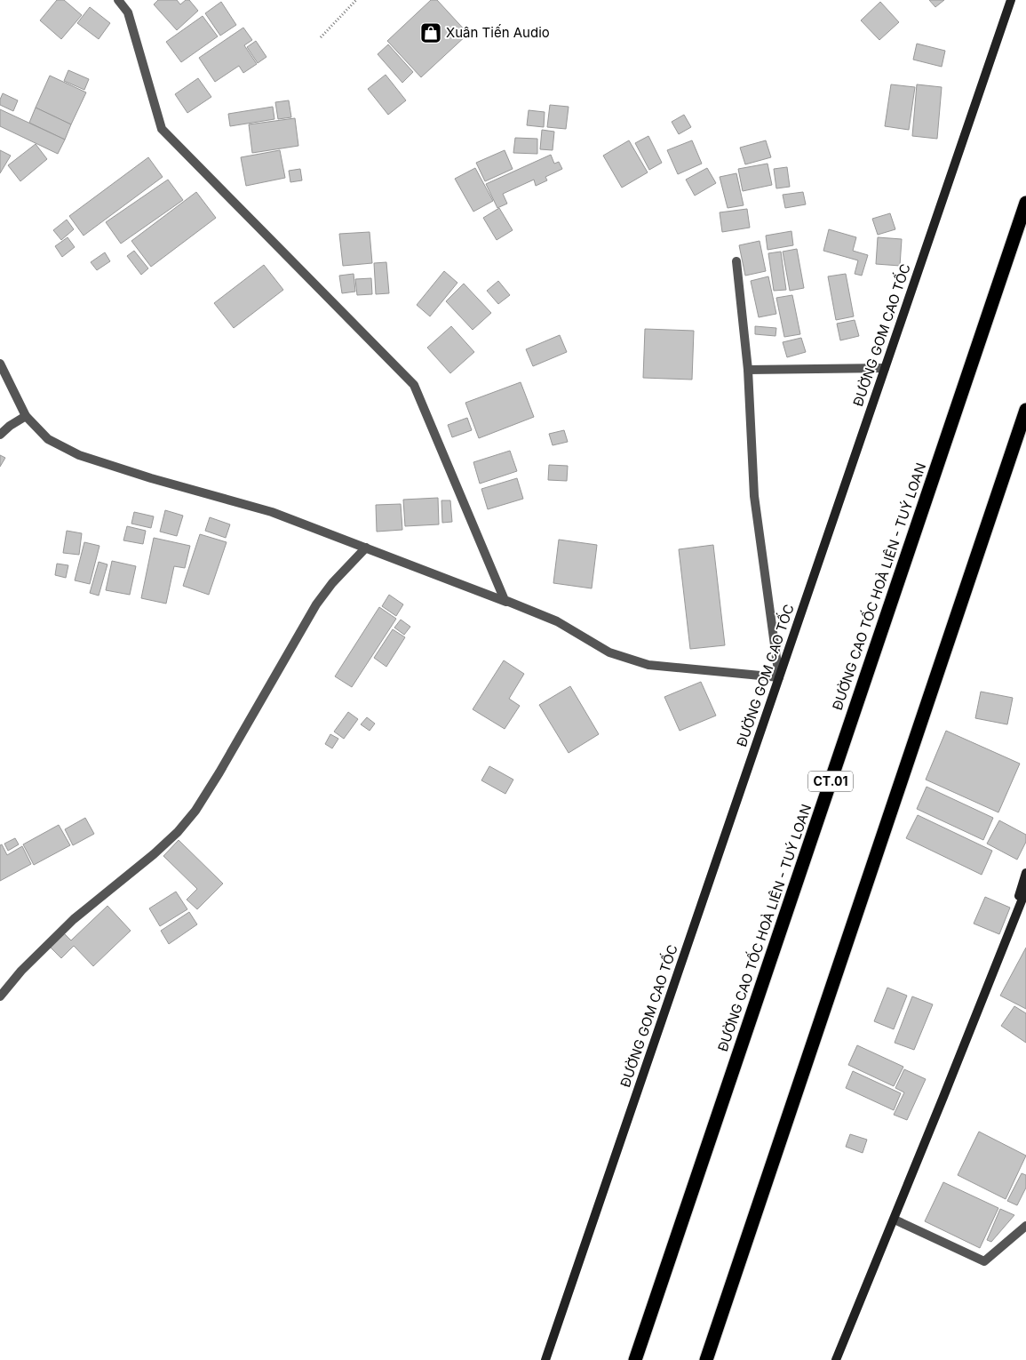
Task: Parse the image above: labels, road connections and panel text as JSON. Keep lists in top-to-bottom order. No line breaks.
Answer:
{"streets":{"highway":["ĐƯỜNG CAO TỐC HOÀ LIÊN - TUÝ LOAN","CT.01"],"main road":["ĐƯỜNG GOM CAO TỐC"]},"places":{"shop":["Xuân Tiến Audio"]}}
